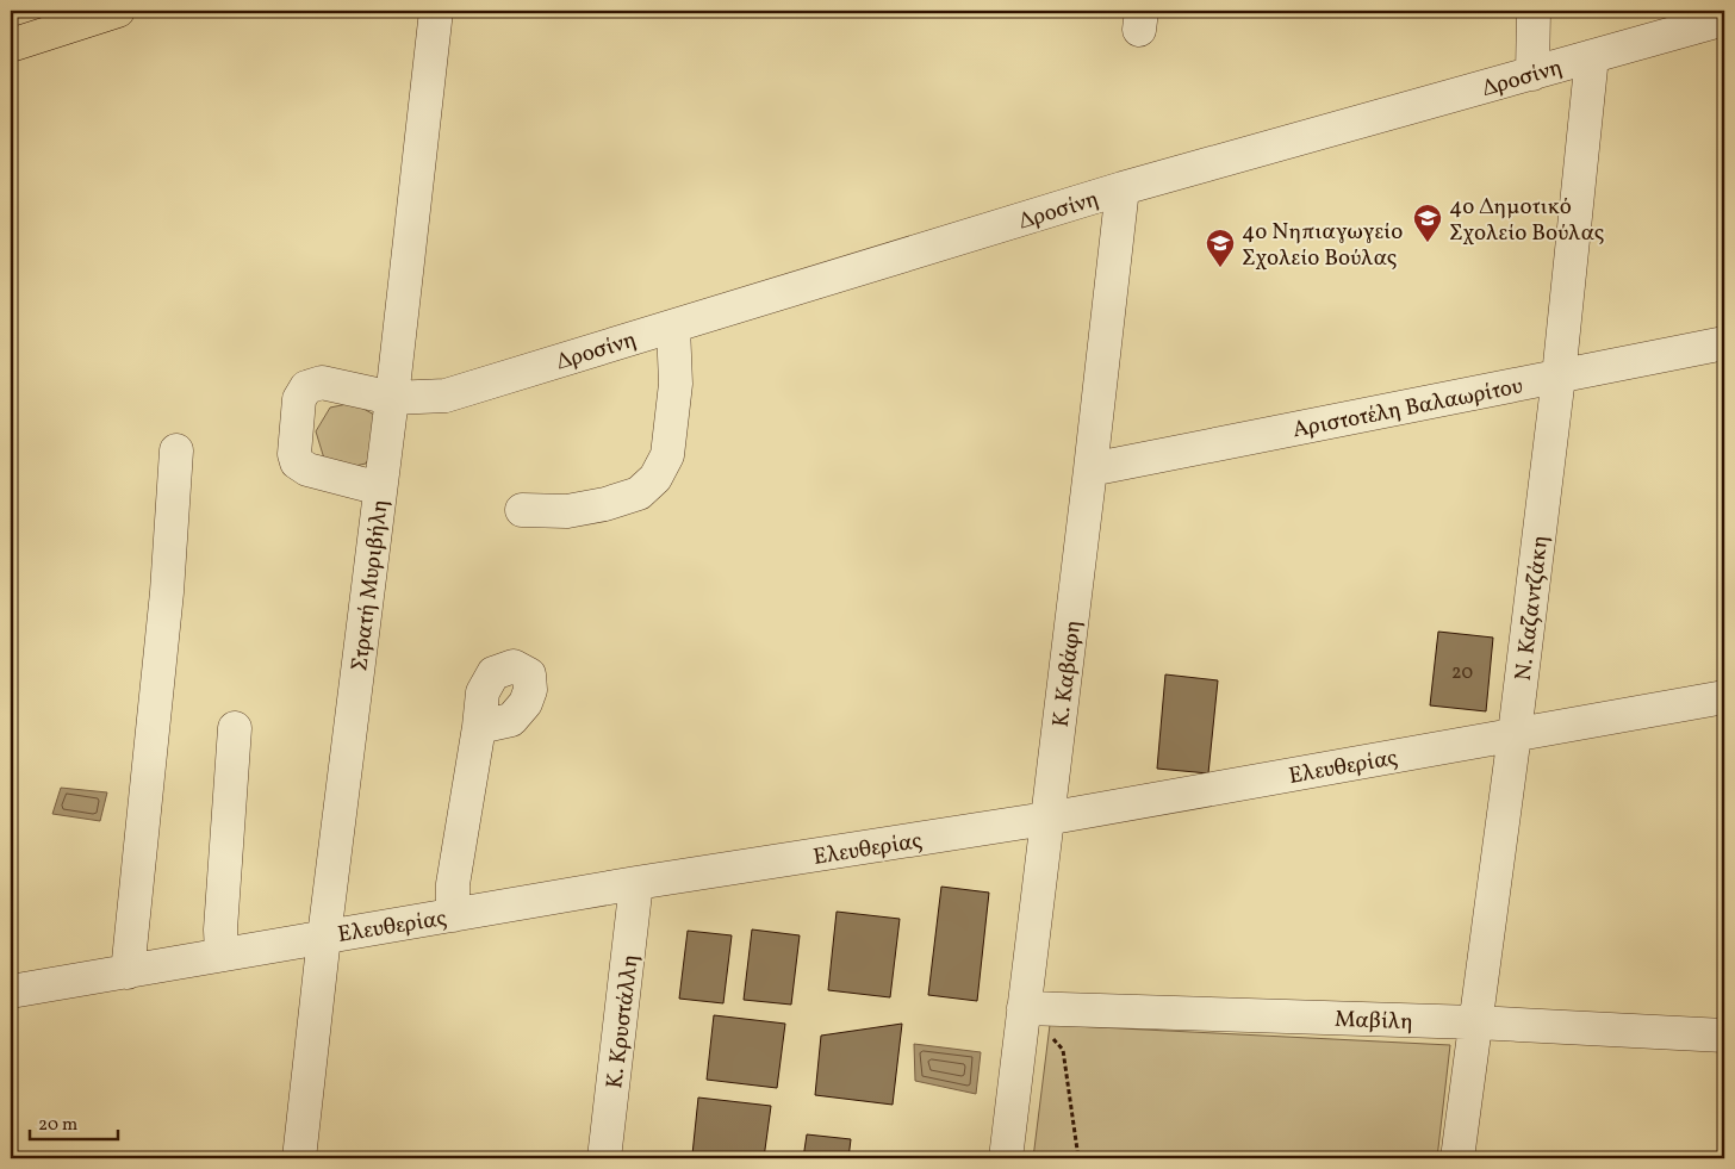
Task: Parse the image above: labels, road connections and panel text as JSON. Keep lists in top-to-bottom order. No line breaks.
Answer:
{"streets":{"street":["Δροσίνη","Αριστοτέλη Βαλαωρίτου","Στρατή Μυριβήλη","Ν. Καζαντζάκη","Κ. Καβάφη","Ελευθερίας","Μαβίλη","Κ. Κρυστάλλη"]},"crossings":[["Δροσίνη","Στρατή Μυριβήλη"],["Δροσίνη","Ν. Καζαντζάκη"],["Δροσίνη","Κ. Καβάφη"],["Αριστοτέλη Βαλαωρίτου","Ν. Καζαντζάκη"],["Αριστοτέλη Βαλαωρίτου","Κ. Καβάφη"],["Στρατή Μυριβήλη","Ελευθερίας"],["Ν. Καζαντζάκη","Ελευθερίας"],["Ν. Καζαντζάκη","Μαβίλη"],["Κ. Καβάφη","Ελευθερίας"],["Κ. Καβάφη","Μαβίλη"],["Ελευθερίας","Κ. Κρυστάλλη"]],"places":{"school or university":["4ο Δημοτικό Σχολείο Βούλας","4ο Νηπιαγωγείο Σχολείο Βούλας"]},"house_numbers":["20"],"scale_bar":"20 m"}
